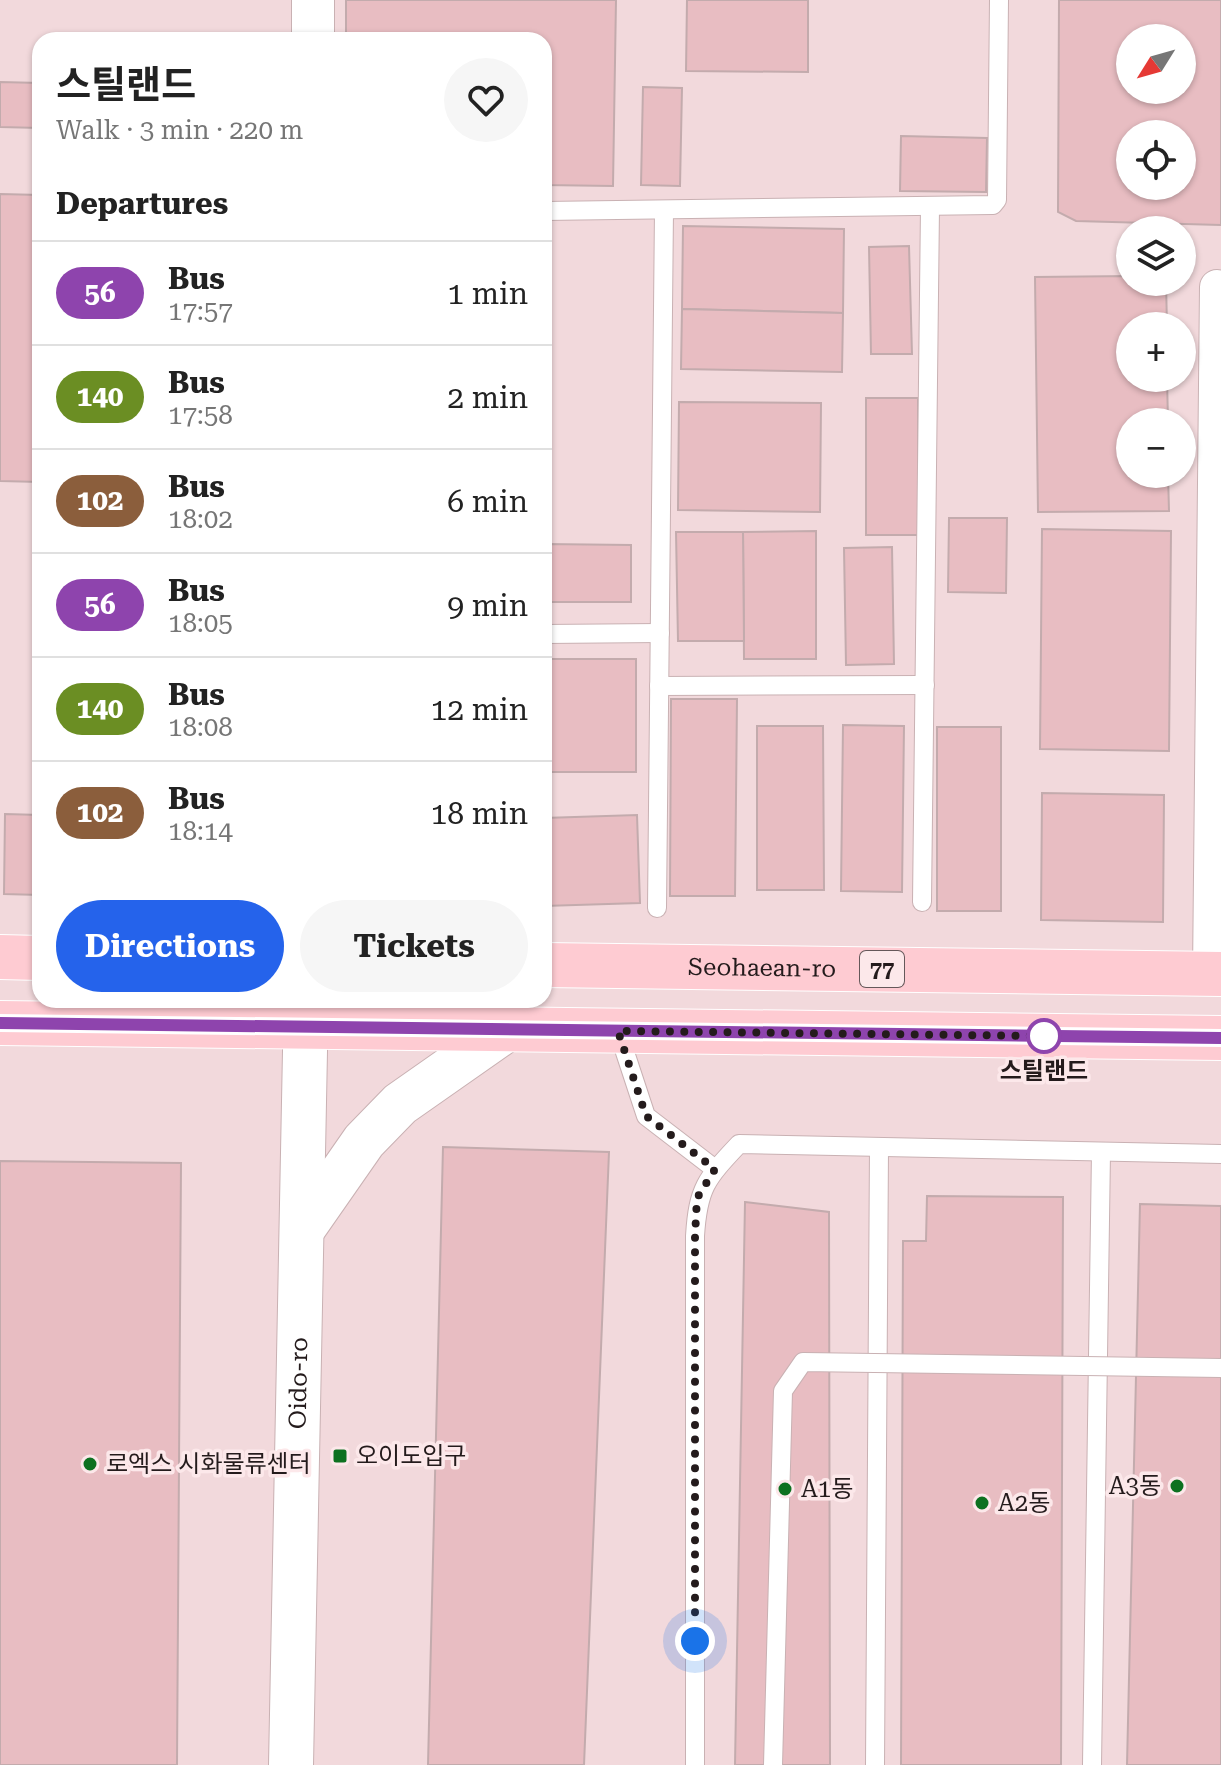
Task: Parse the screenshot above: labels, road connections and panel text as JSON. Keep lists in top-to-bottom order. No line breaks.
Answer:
{"streets":{"main road":["Seohaean-ro","77","Oido-ro"]},"places":{"other":["스틸랜드","로엑스 시화물류센터","A3동","A1동","A2동"],"transit":["오이도입구"]},"lines":["bus line 56"],"north":"bottom left","page":{"map_buttons":["+","−"],"heading":[["스틸랜드","Walk · 3 min · 220 m"],"Departures"],"list":[{"mark":"56","name":"Bus","note":"17:57","value":"1 min"},{"mark":"140","name":"Bus","note":"17:58","value":"2 min"},{"mark":"102","name":"Bus","note":"18:02","value":"6 min"},{"mark":"56","name":"Bus","note":"18:05","value":"9 min"},{"mark":"140","name":"Bus","note":"18:08","value":"12 min"},{"mark":"102","name":"Bus","note":"18:14","value":"18 min"}],"buttons":["Directions","Tickets"]}}
